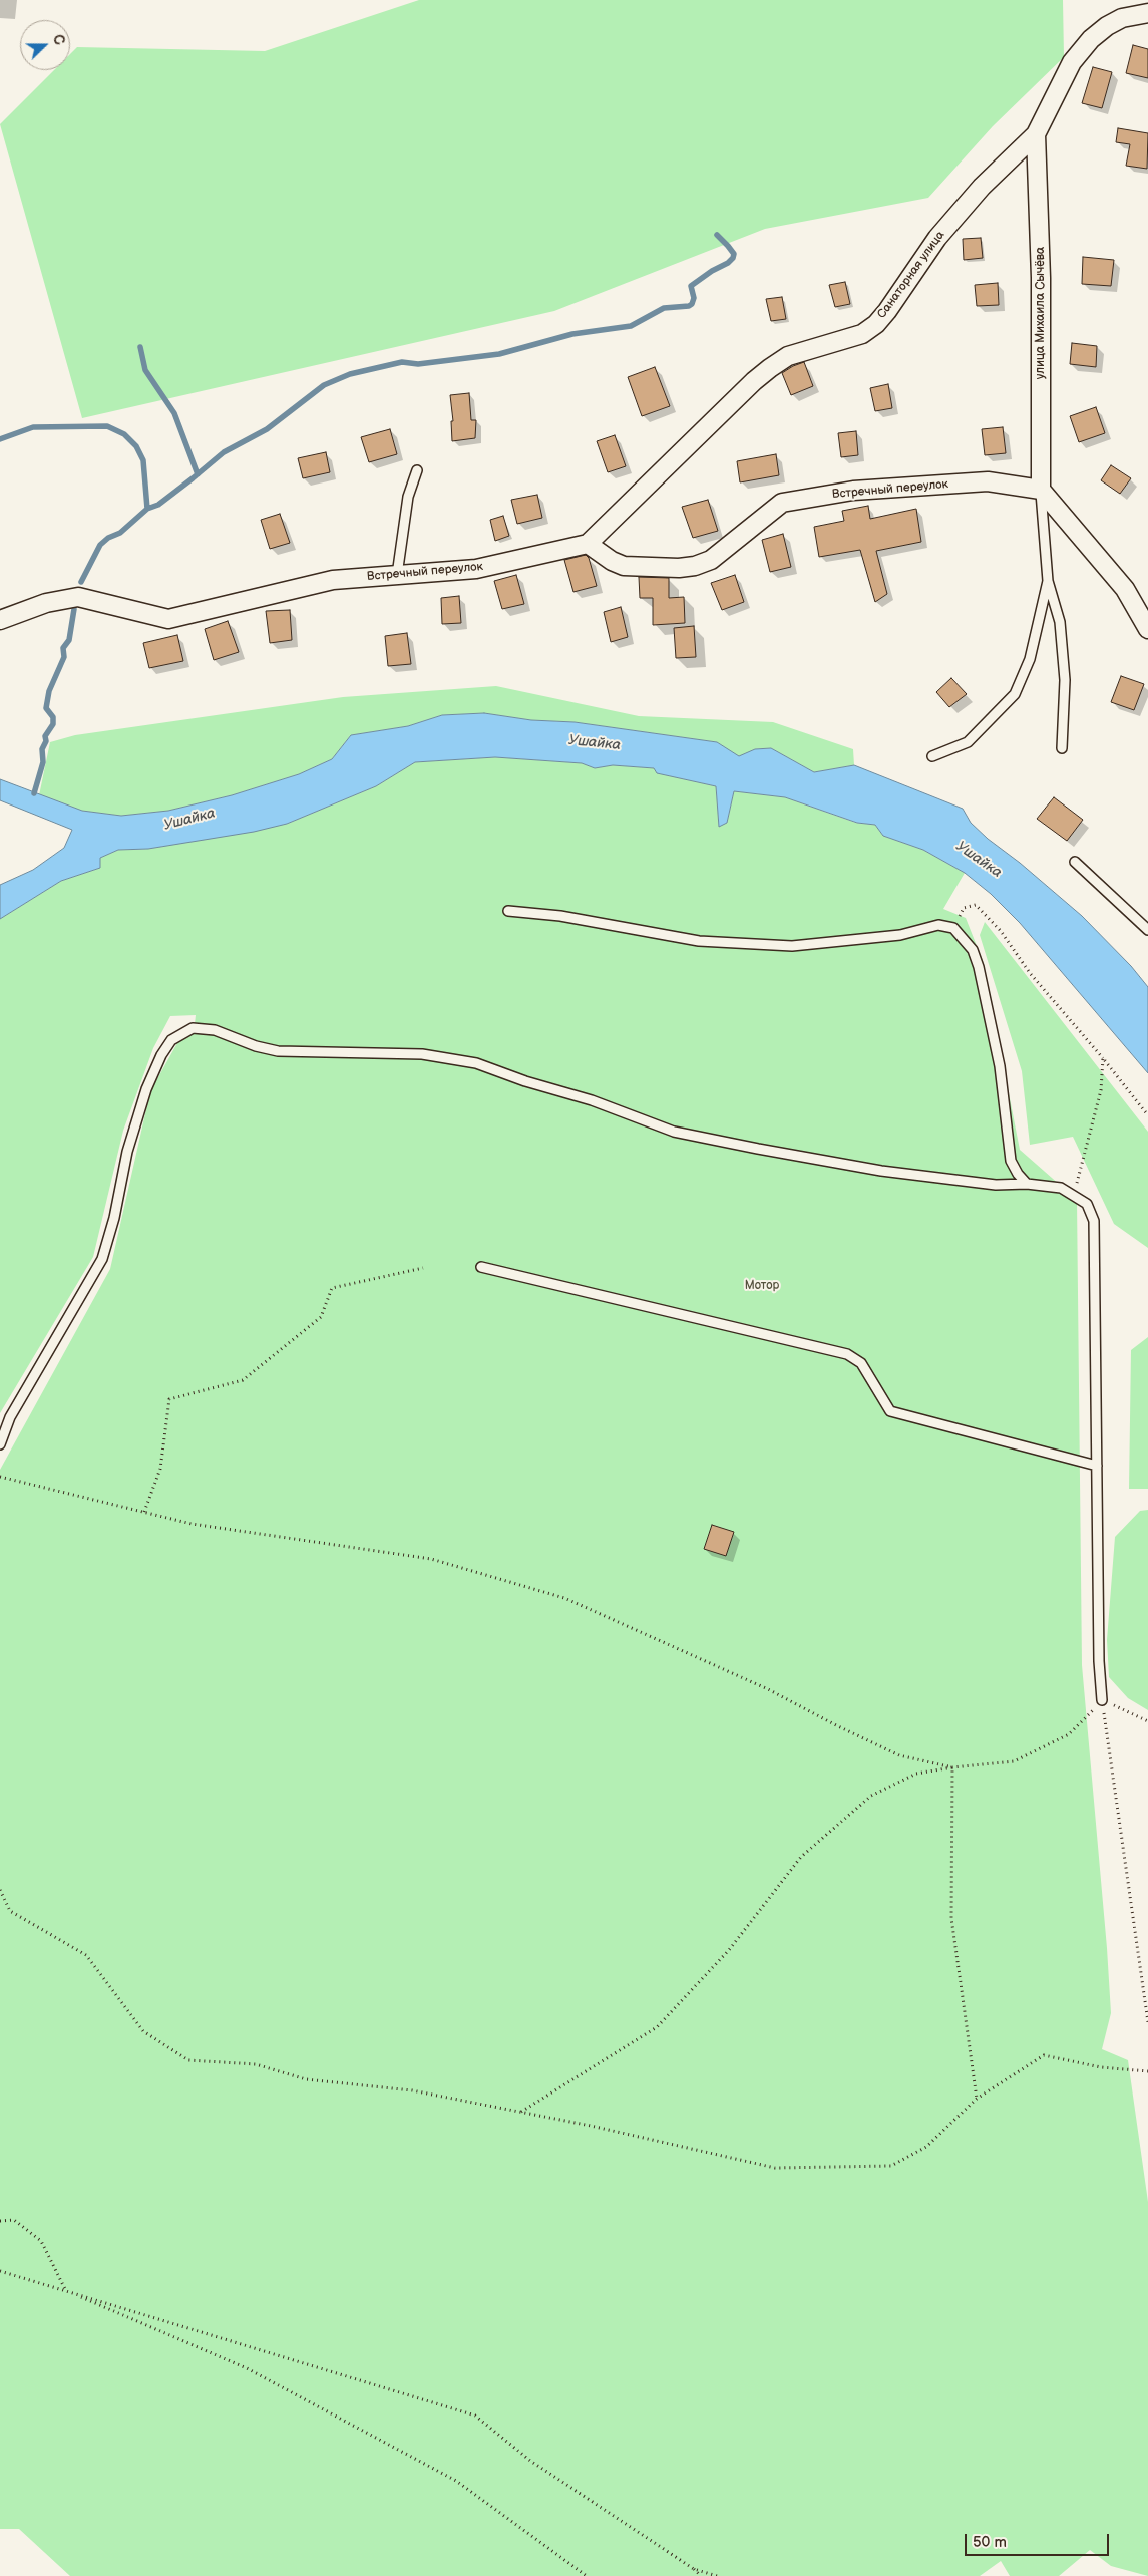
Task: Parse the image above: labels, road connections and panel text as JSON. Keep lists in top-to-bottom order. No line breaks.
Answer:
{"streets":{"street":["Санаторная улица","улица Михаила Сычёва","Встречный переулок"]},"crossings":[["Санаторная улица","улица Михаила Сычёва"],["Санаторная улица","Встречный переулок"],["улица Михаила Сычёва","Встречный переулок"]],"water":["Ушайка"],"parks":["Мотор"],"scale_bar":"50 m","north":"right"}
